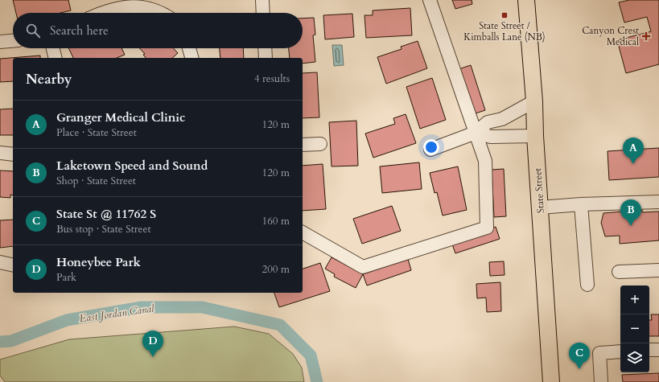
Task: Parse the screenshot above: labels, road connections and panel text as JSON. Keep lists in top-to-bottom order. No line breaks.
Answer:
{"streets":{"main road":["State Street"]},"water":["East Jordan Canal"],"places":{"transit":["State Street / Kimballs Lane (NB)"],"health":["Canyon Crest Medical"]},"page":{"search":"Search here","heading":["Nearby","4 results"],"list":[{"mark":"A","name":"Granger Medical Clinic","note":"Place · State Street","value":"120 m"},{"mark":"B","name":"Laketown Speed and Sound","note":"Shop · State Street","value":"120 m"},{"mark":"C","name":"State St @ 11762 S","note":"Bus stop · State Street","value":"160 m"},{"mark":"D","name":"Honeybee Park","note":"Park","value":"200 m"}],"pins":["A","B","D","C"],"map_buttons":["+","−"]}}
